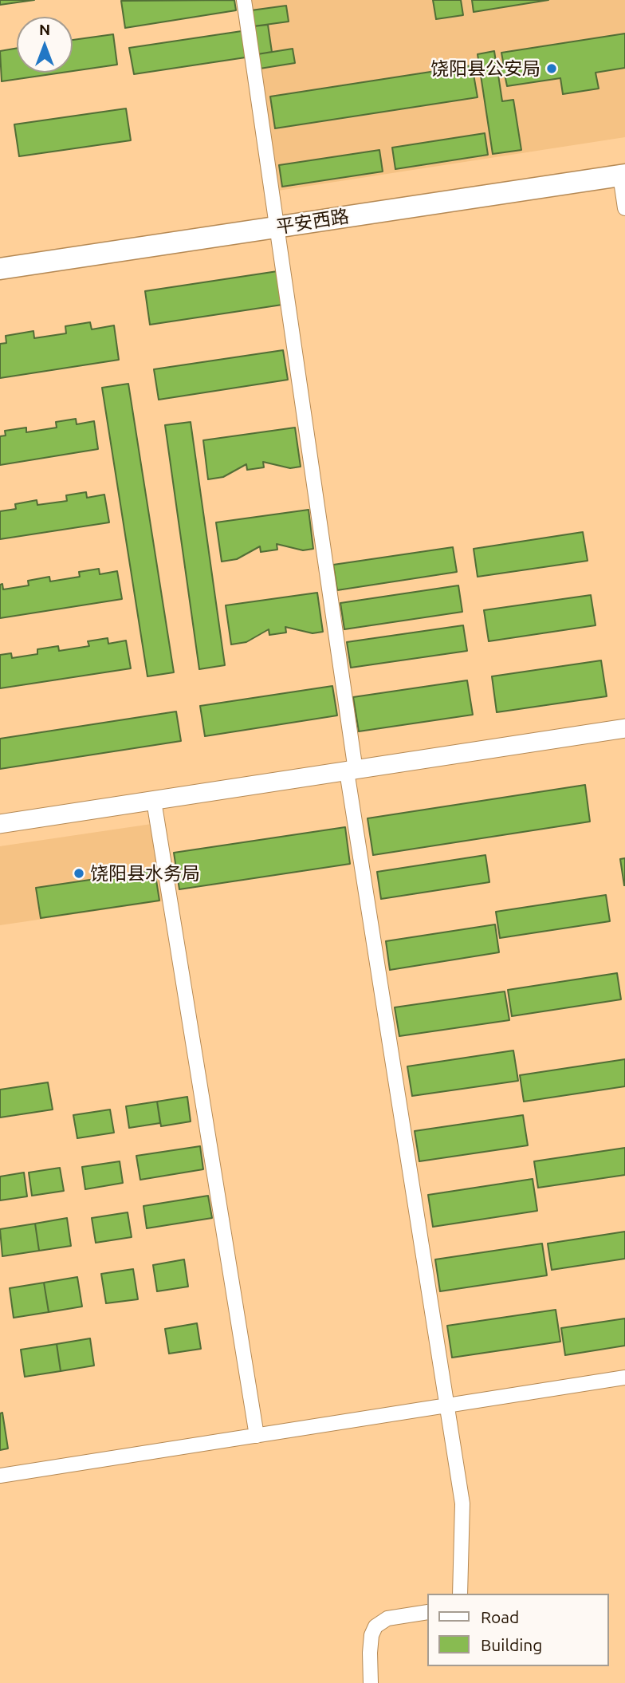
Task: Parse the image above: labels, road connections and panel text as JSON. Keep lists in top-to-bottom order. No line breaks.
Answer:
{"streets":{"main road":["平安西路"]},"places":["饶阳县公安局","饶阳县水务局"],"legend":["Road","Building"],"north":"top"}
